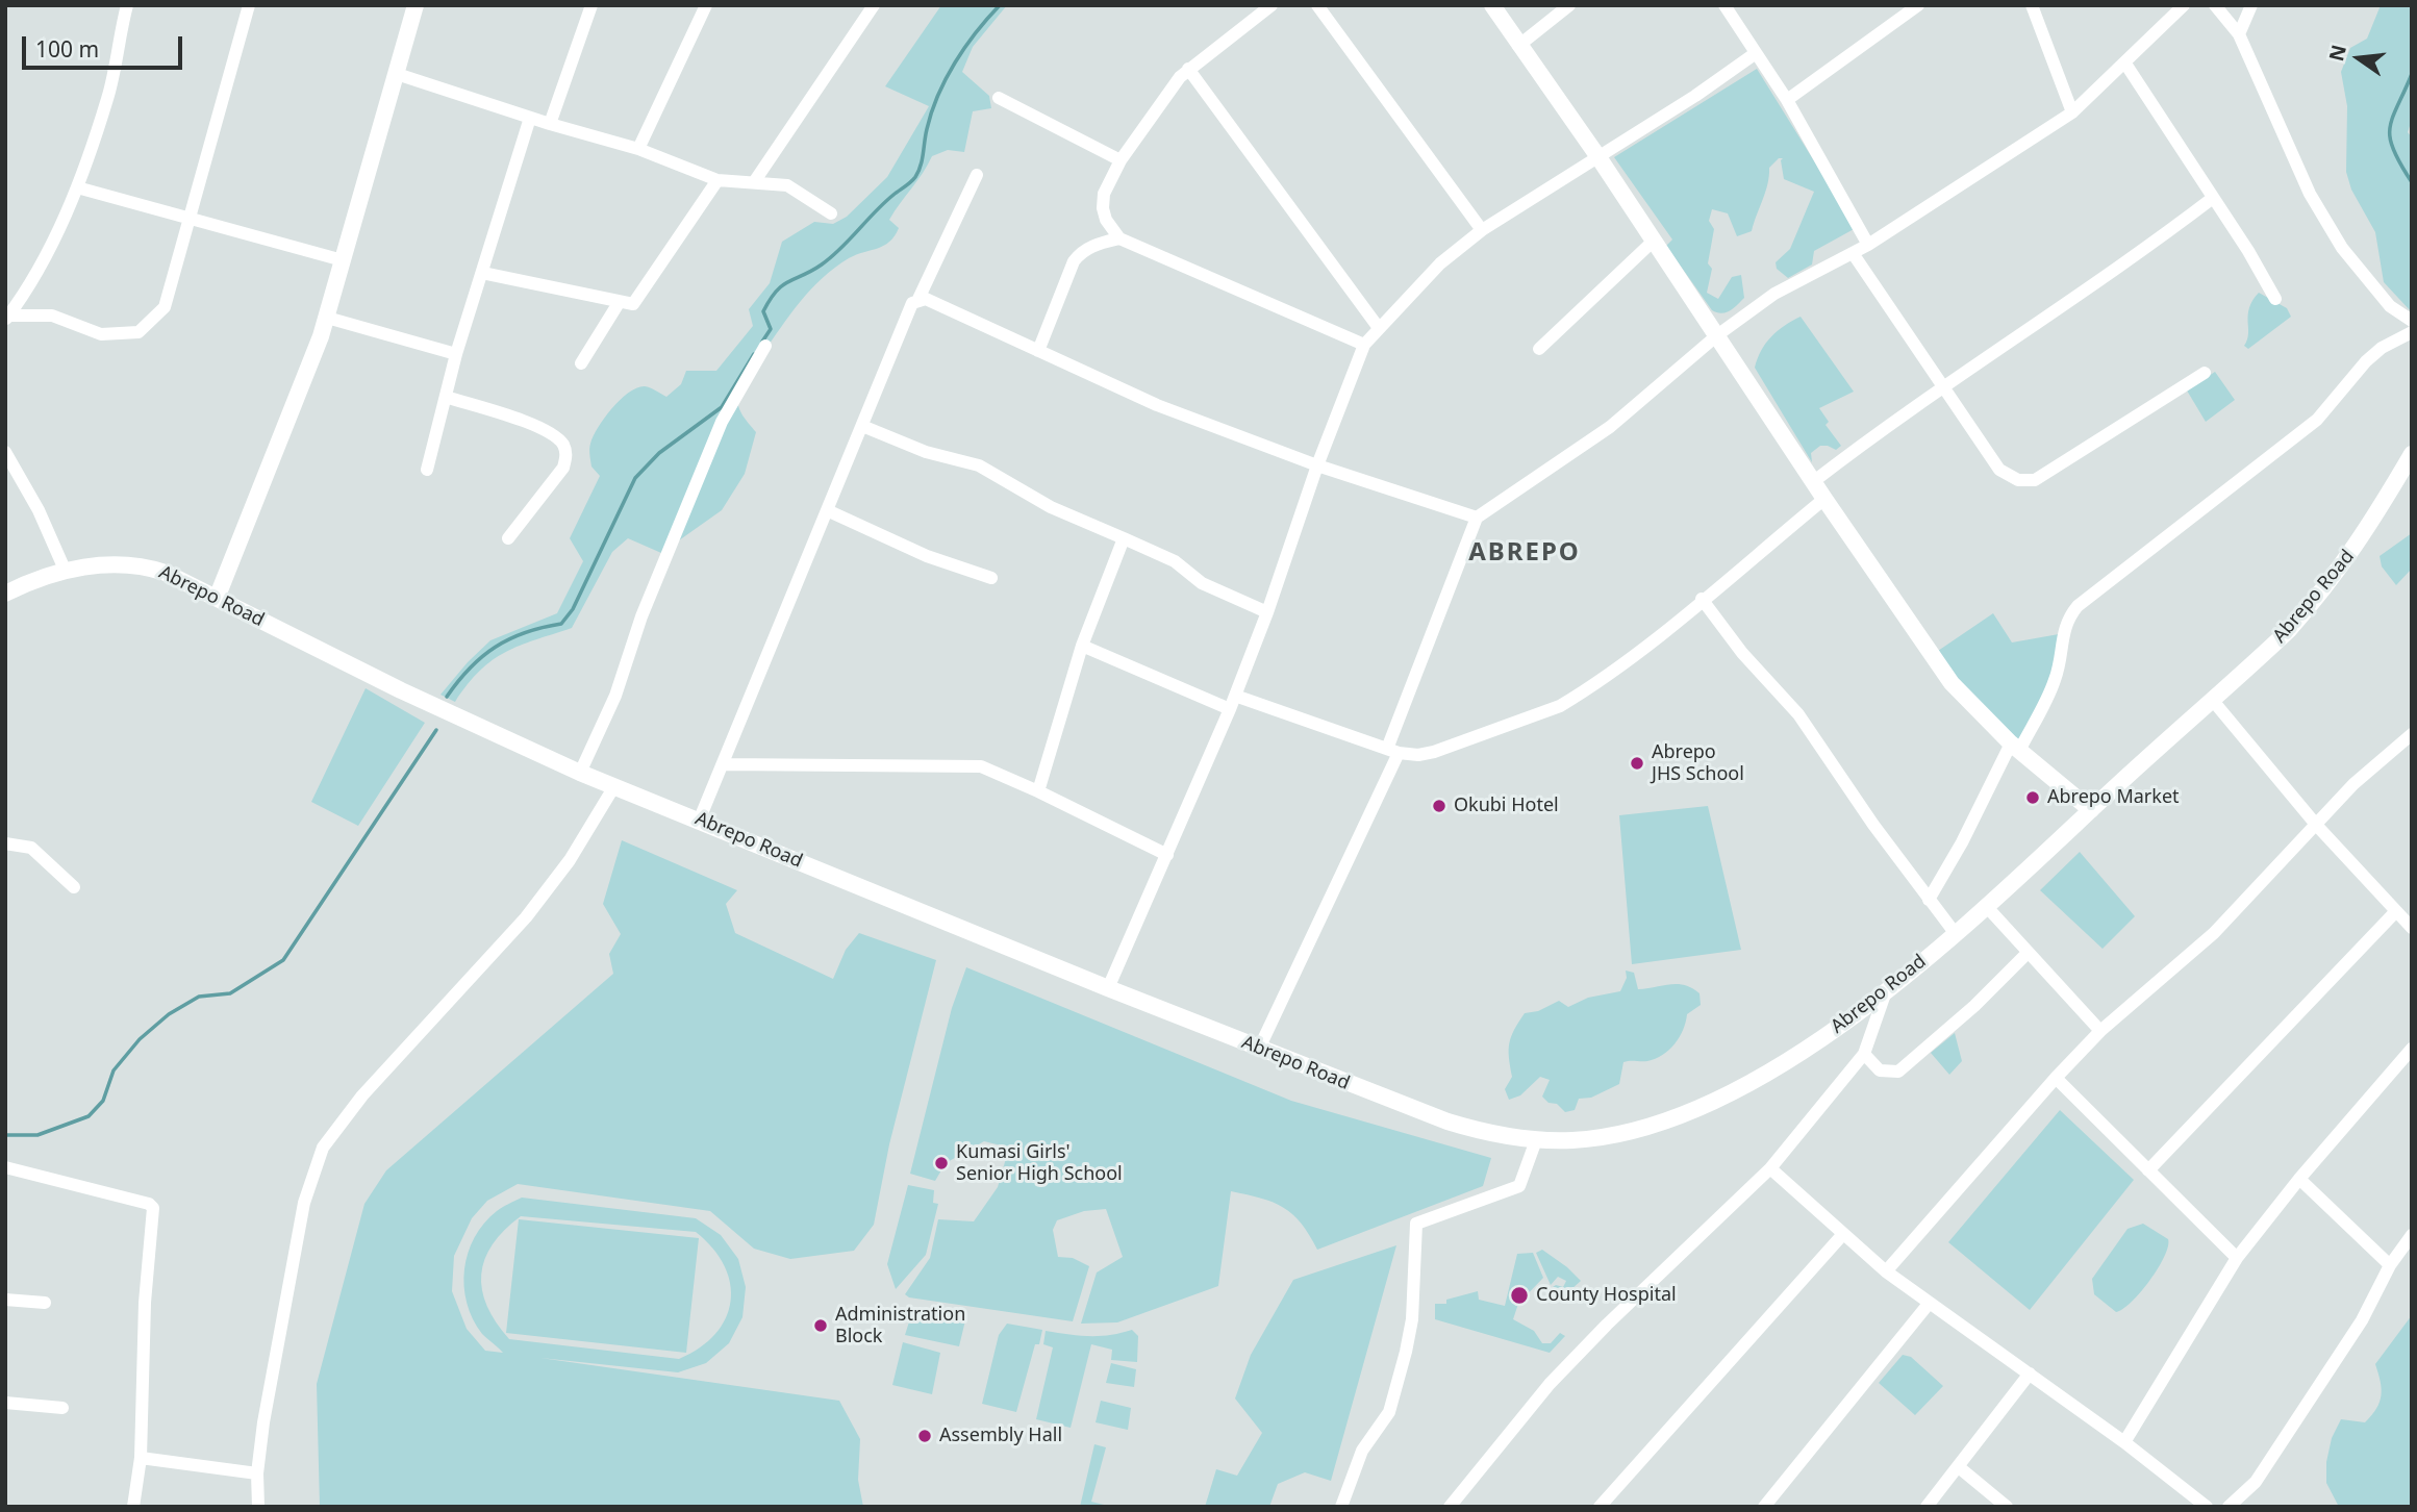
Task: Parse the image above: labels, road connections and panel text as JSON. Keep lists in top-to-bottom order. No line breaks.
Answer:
{"streets":{"main road":["Abrepo Road"]},"districts":["ABREPO"],"places":["Abrepo JHS School","Abrepo Market","Okubi Hotel","Kumasi Girls' Senior High School","County Hospital","Administration Block","Assembly Hall"],"scale_bar":"100 m","north":"left"}
